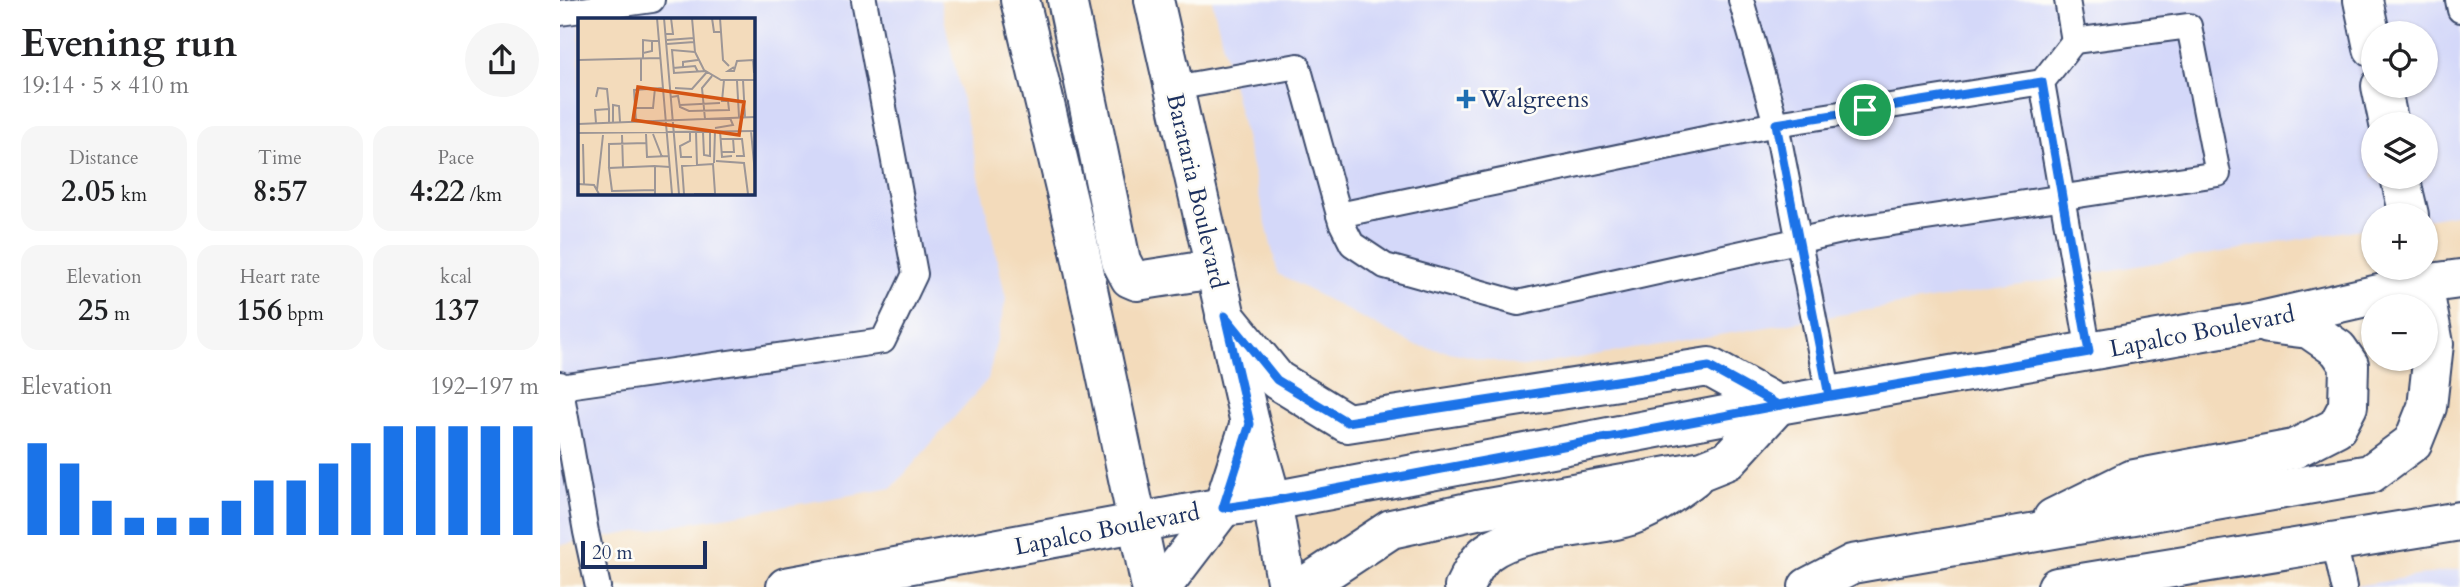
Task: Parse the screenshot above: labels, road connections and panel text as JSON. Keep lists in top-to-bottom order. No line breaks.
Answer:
{"streets":{"main road":["Barataria Boulevard","Lapalco Boulevard"]},"crossings":[["Barataria Boulevard","Lapalco Boulevard"]],"places":{"health":["Walgreens"]},"scale_bar":"20 m","page":{"heading":["Evening run","19:14 · 5 × 410 m"],"map_buttons":["+","−"],"stats":[["Distance","2.05 km"],["Time","8:57"],["Pace","4:22 /km"],["Elevation","25 m"],["Heart rate","156 bpm"],["kcal","137"]],"chart":["Elevation","192–197 m"],"scale":"20 m"}}
